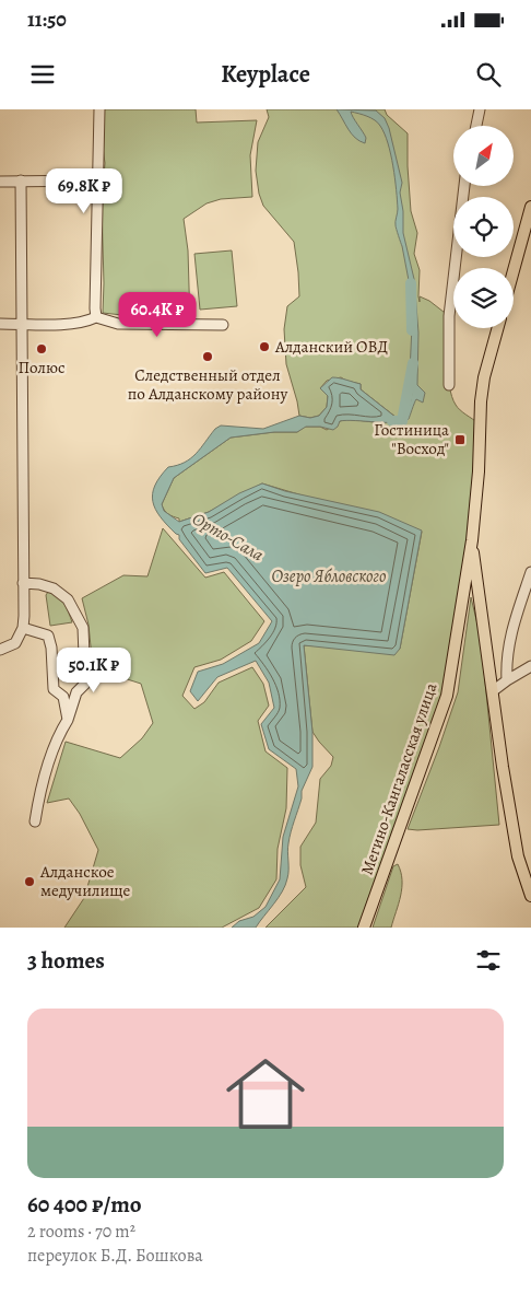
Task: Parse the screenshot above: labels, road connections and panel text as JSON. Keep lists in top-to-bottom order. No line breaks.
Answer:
{"streets":{"main road":["Мегино-Кангаласская улица"]},"water":["Орто-Сала","Озеро Ябловского"],"places":{"other":["Алданский ОВД","Полюс","Следственный отдел по Алданскому району","Алданское медучилище"],"transit":["Гостиница \"Восход\""]},"north":"top right","page":{"status":"11:50","header":"Keyplace","price":["69.8K ₽","60.4K ₽","50.1K ₽"],"heading":"3 homes","list":[{"name":"60 400 ₽/mo","note":"2 rooms · 70 m² · переулок Б.Д. Бошкова"}]}}
